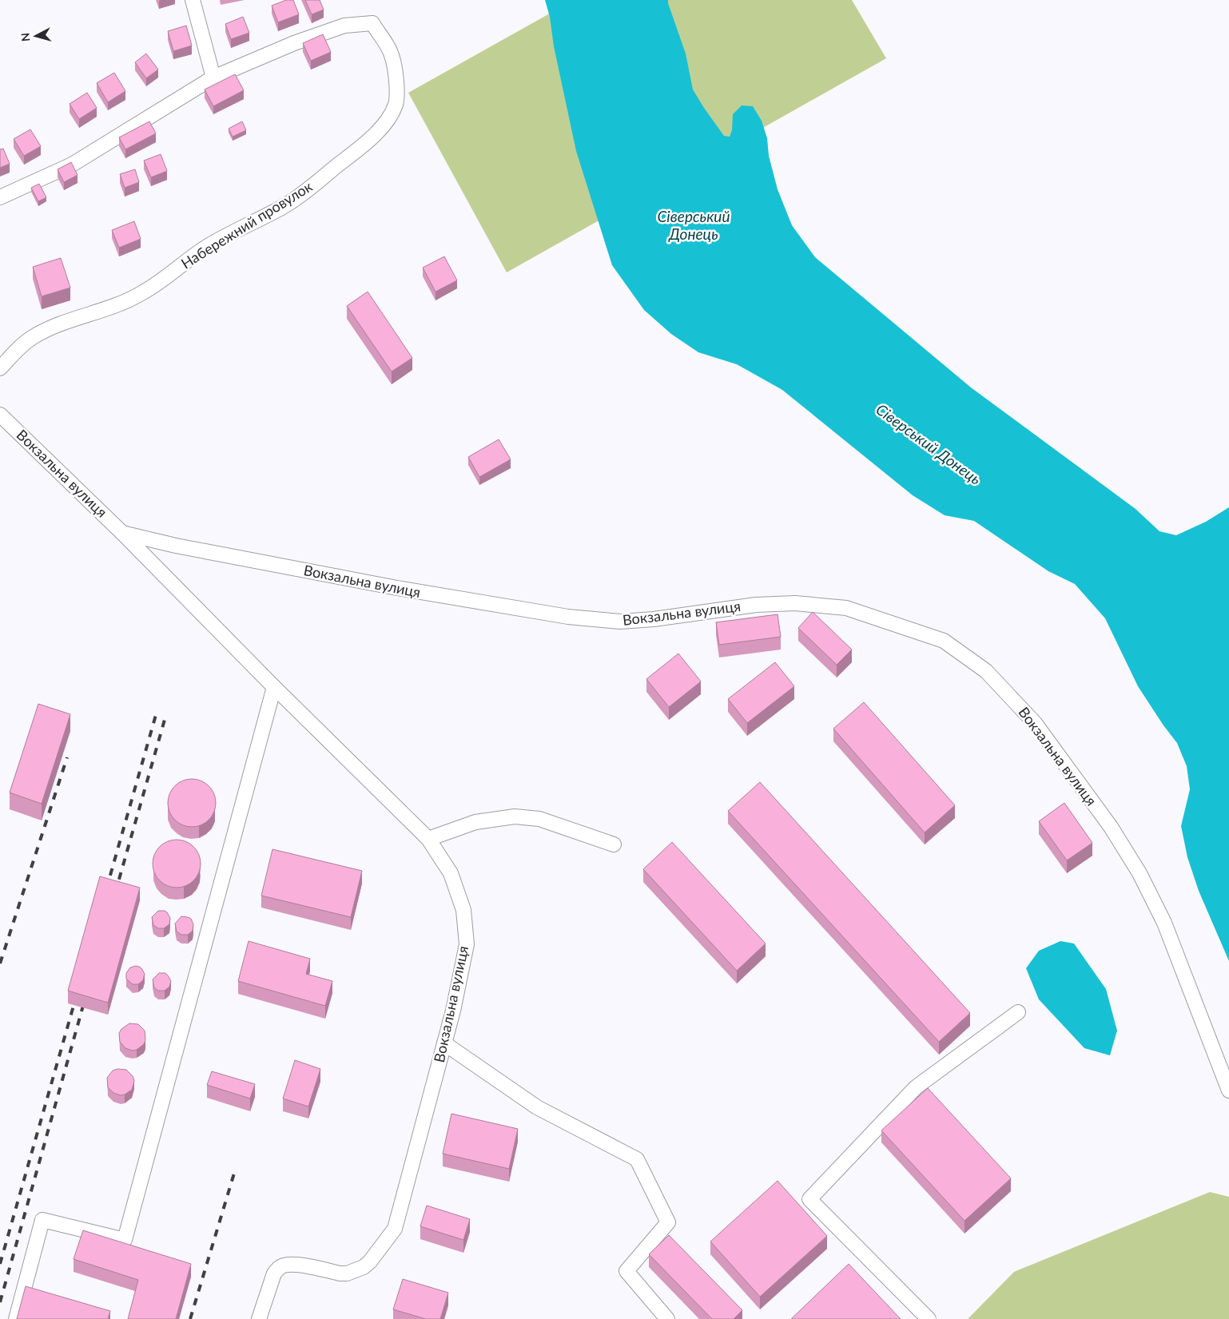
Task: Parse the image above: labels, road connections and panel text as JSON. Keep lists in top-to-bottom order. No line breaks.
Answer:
{"streets":{"street":["Набережний провулок","Вокзальна вулиця"]},"water":["Сіверський Донець"],"north":"left"}
